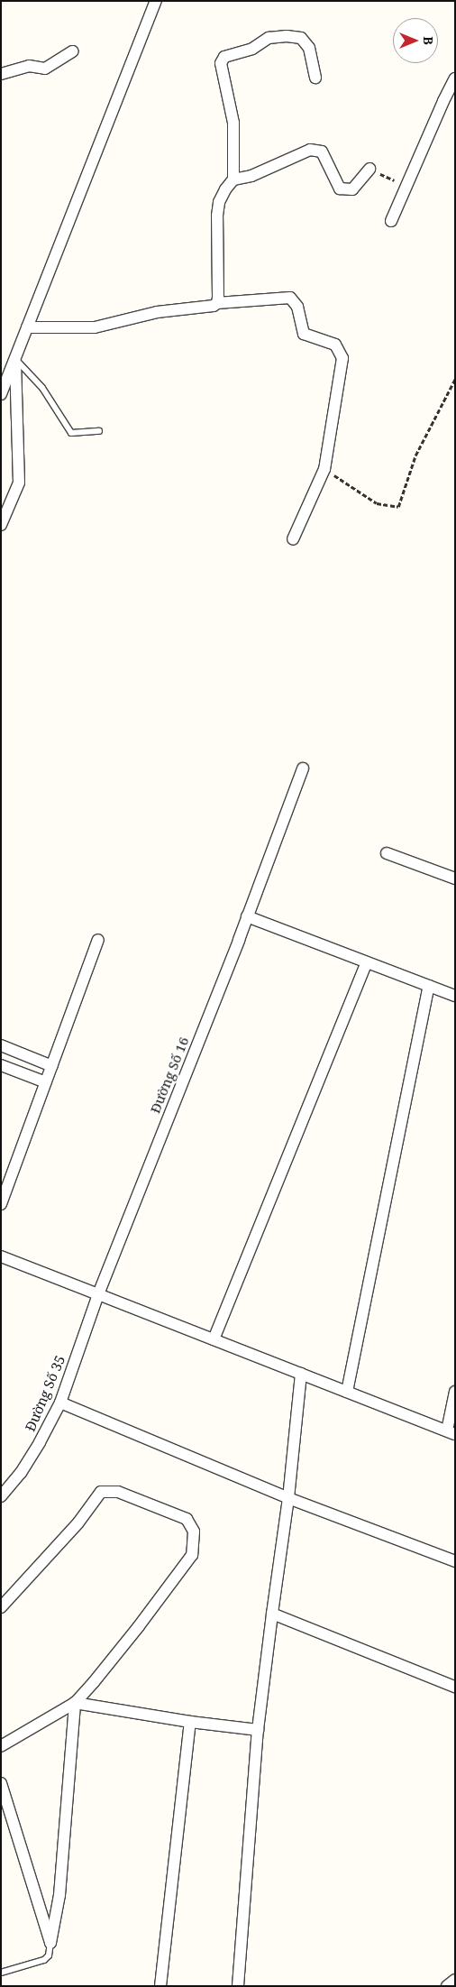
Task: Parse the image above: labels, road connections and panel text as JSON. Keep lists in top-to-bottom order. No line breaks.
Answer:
{"streets":{"street":["Đường Số 16","Đường Số 35"]},"crossings":[["Đường Số 16","Đường Số 35"]],"north":"right"}
